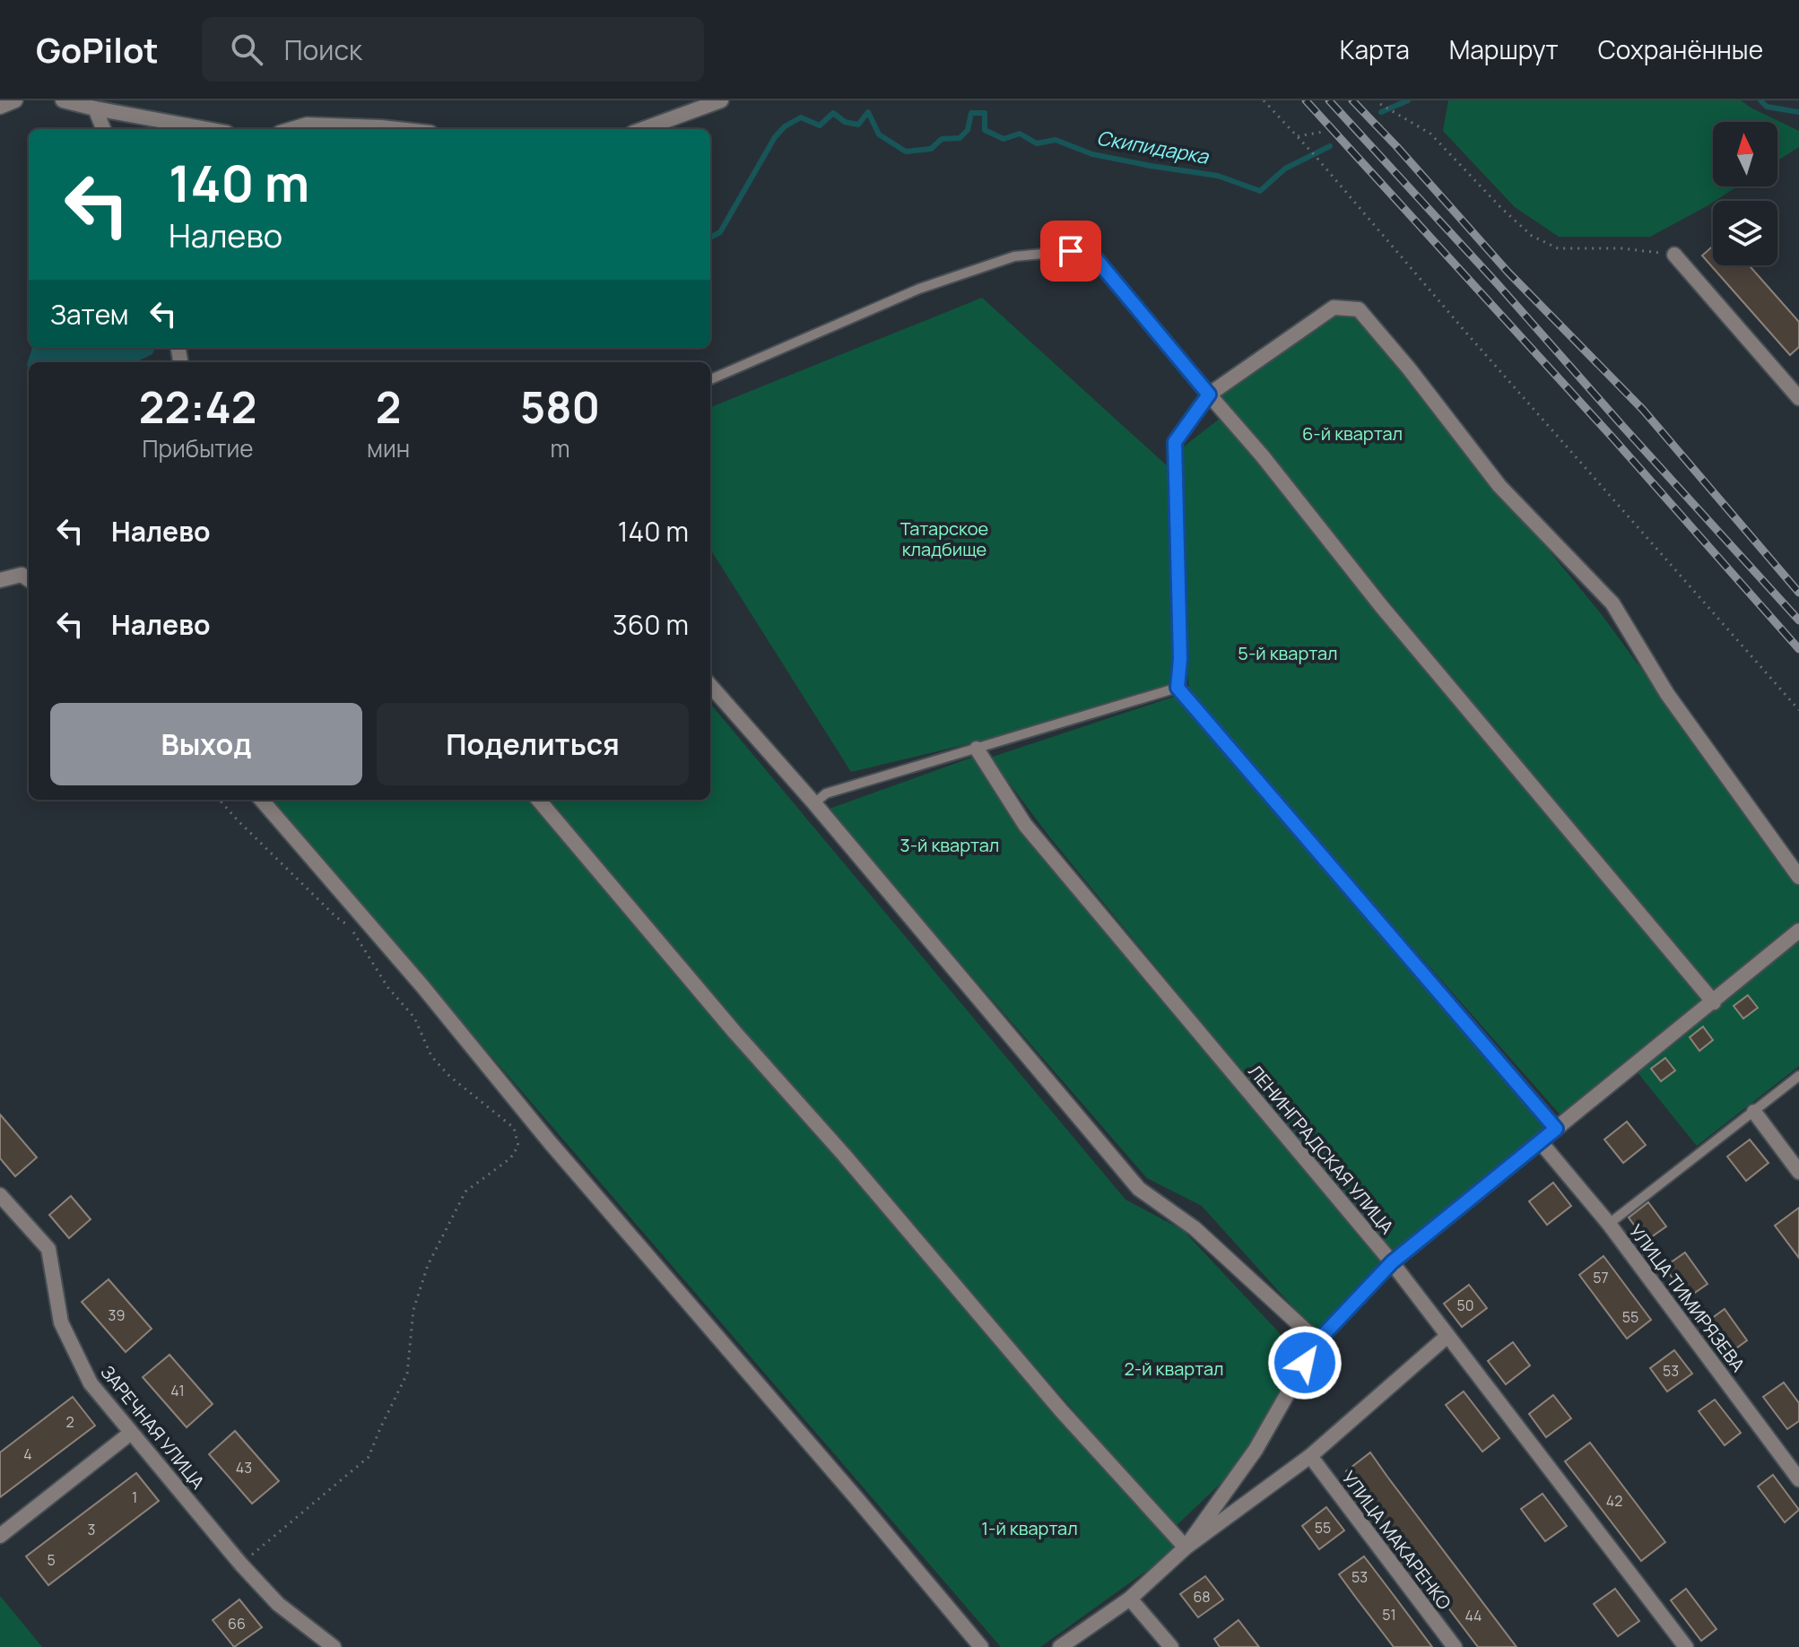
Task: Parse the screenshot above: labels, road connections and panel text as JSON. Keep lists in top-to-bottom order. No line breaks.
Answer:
{"streets":{"street":["ЛЕНИНГРАДСКАЯ УЛИЦА","УЛИЦА ТИМИРЯЗЕВА","ЗАРЕЧНАЯ УЛИЦА","УЛИЦА МАКАРЕНКО"]},"water":["Скипидарка"],"parks":["6-й квартал","Татарское кладбище","5-й квартал","3-й квартал","2-й квартал","1-й квартал"],"house_numbers":["57","50","39","55","53","41","2","4","43","1","42","55","3","5","53","68","51","44","66"],"north":"top","page":{"header":"GoPilot","search":"Поиск","nav":["Карта","Маршрут","Сохранённые"],"turn":["140 m","Налево"],"then":"Затем","eta":["22:42","Прибытие","2","мин","580","m"],"list":[{"name":"Налево","value":"140 m"},{"name":"Налево","value":"360 m"}],"buttons":["Выход","Поделиться"]}}
